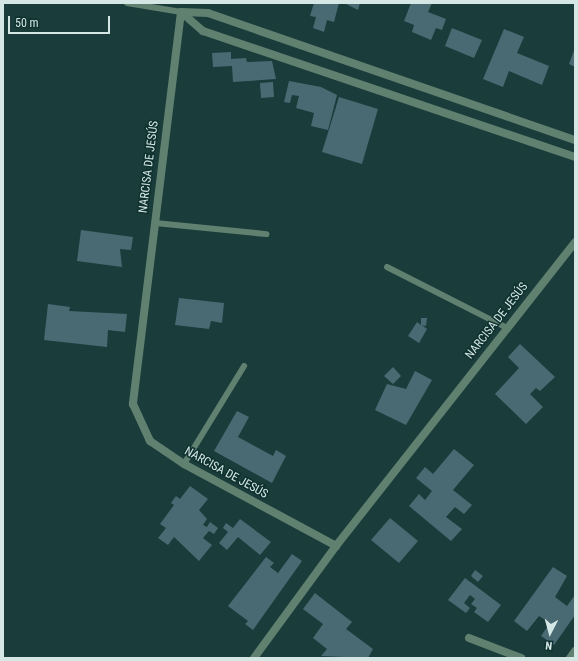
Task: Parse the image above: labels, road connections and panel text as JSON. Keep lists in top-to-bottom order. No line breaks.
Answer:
{"streets":{"street":["NARCISA DE JESÚS"]},"scale_bar":"50 m","north":"bottom"}
